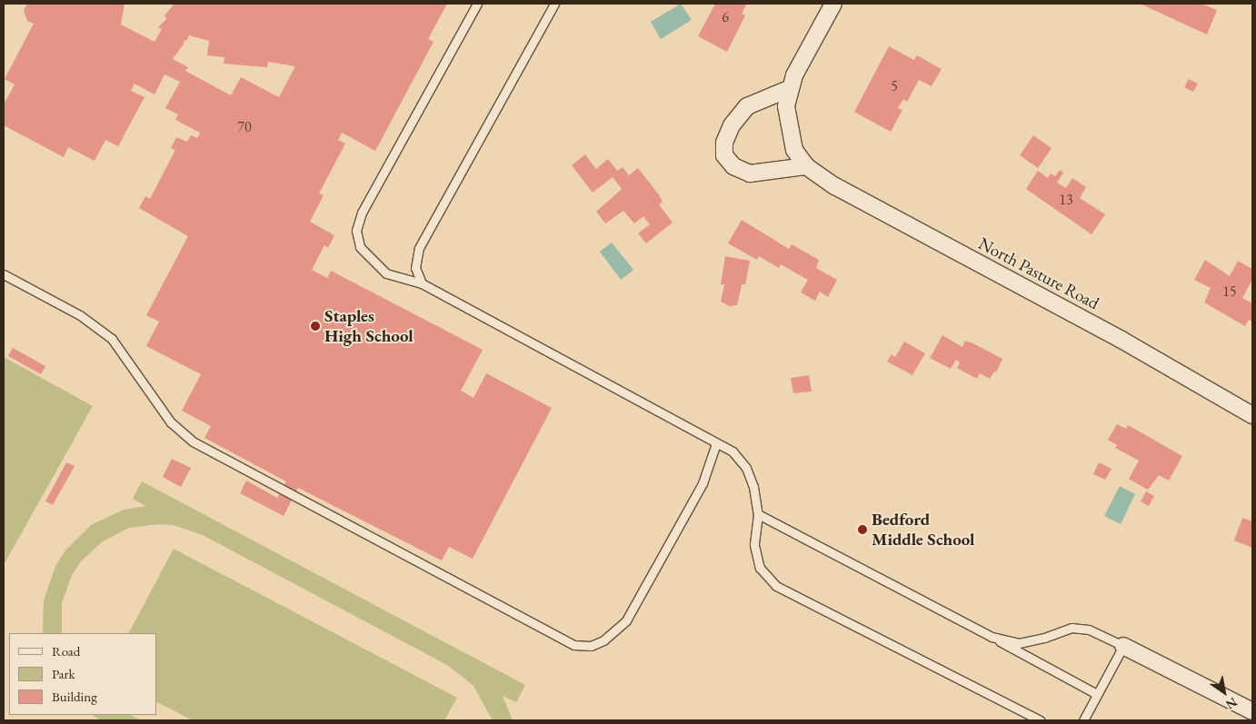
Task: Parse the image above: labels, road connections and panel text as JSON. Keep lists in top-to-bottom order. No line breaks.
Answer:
{"streets":{"street":["North Pasture Road"]},"places":["Staples High School","Bedford Middle School"],"house_numbers":["6","5","70","13","15"],"legend":["Road","Park","Building"],"north":"bottom right"}
